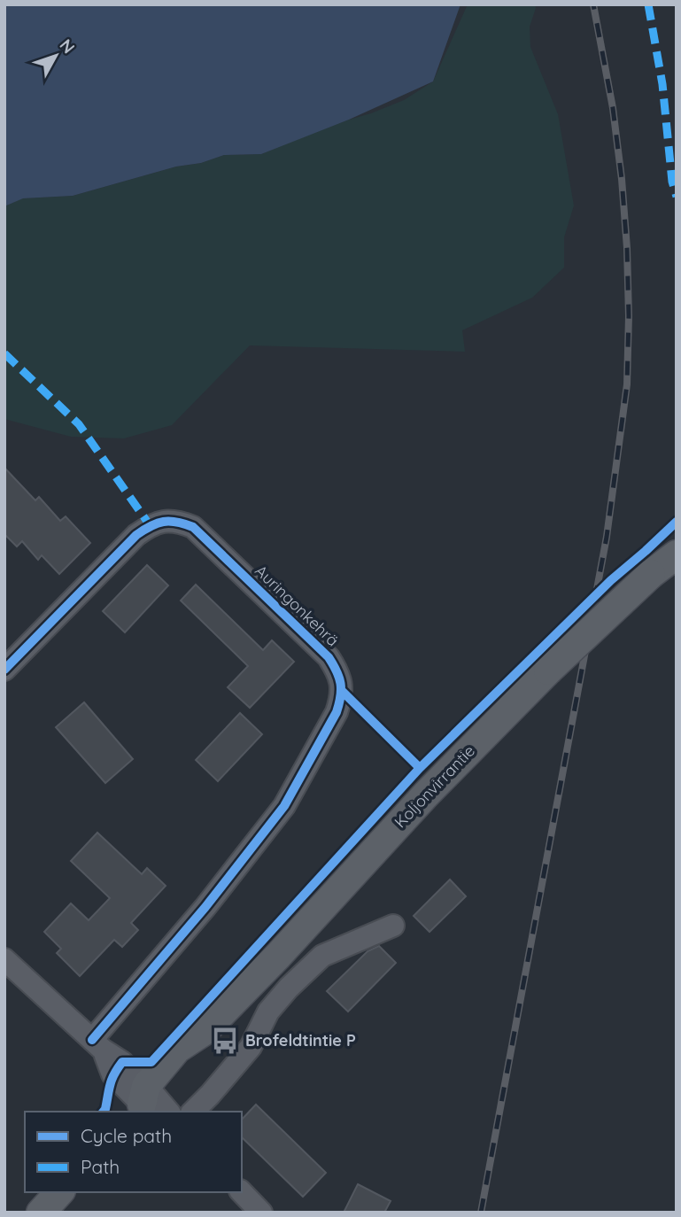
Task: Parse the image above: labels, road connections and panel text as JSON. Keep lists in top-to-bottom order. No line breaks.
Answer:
{"streets":{"main road":["Koljonvirrantie"],"street":["Auringonkehrä"]},"places":{"bus stop":["Brofeldtintie P"]},"legend":["Cycle path","Path"],"north":"top right"}
